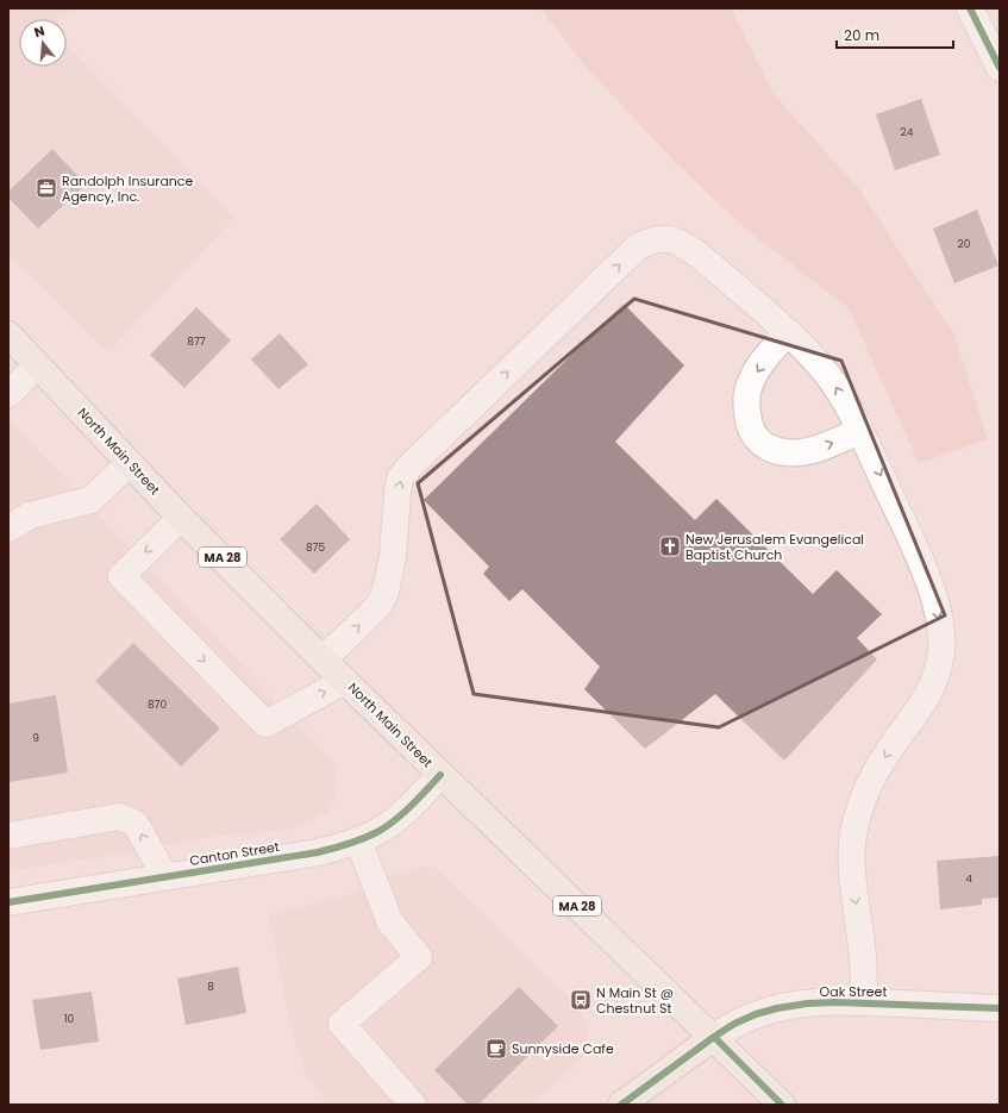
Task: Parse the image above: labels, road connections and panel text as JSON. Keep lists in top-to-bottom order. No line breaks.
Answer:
{"streets":{"main road":["North Main Street","MA 28"],"street":["Canton Street","Oak Street"]},"crossings":[["North Main Street","Canton Street"],["North Main Street","Oak Street"]],"places":{"office":["Randolph Insurance Agency, Inc."],"church":["New Jerusalem Evangelical Baptist Church"],"bus stop":["N Main St @ Chestnut St"],"cafe":["Sunnyside Cafe"]},"house_numbers":["24","20","877","875","870","9","4","8","10"],"scale_bar":"20 m","north":"top"}
